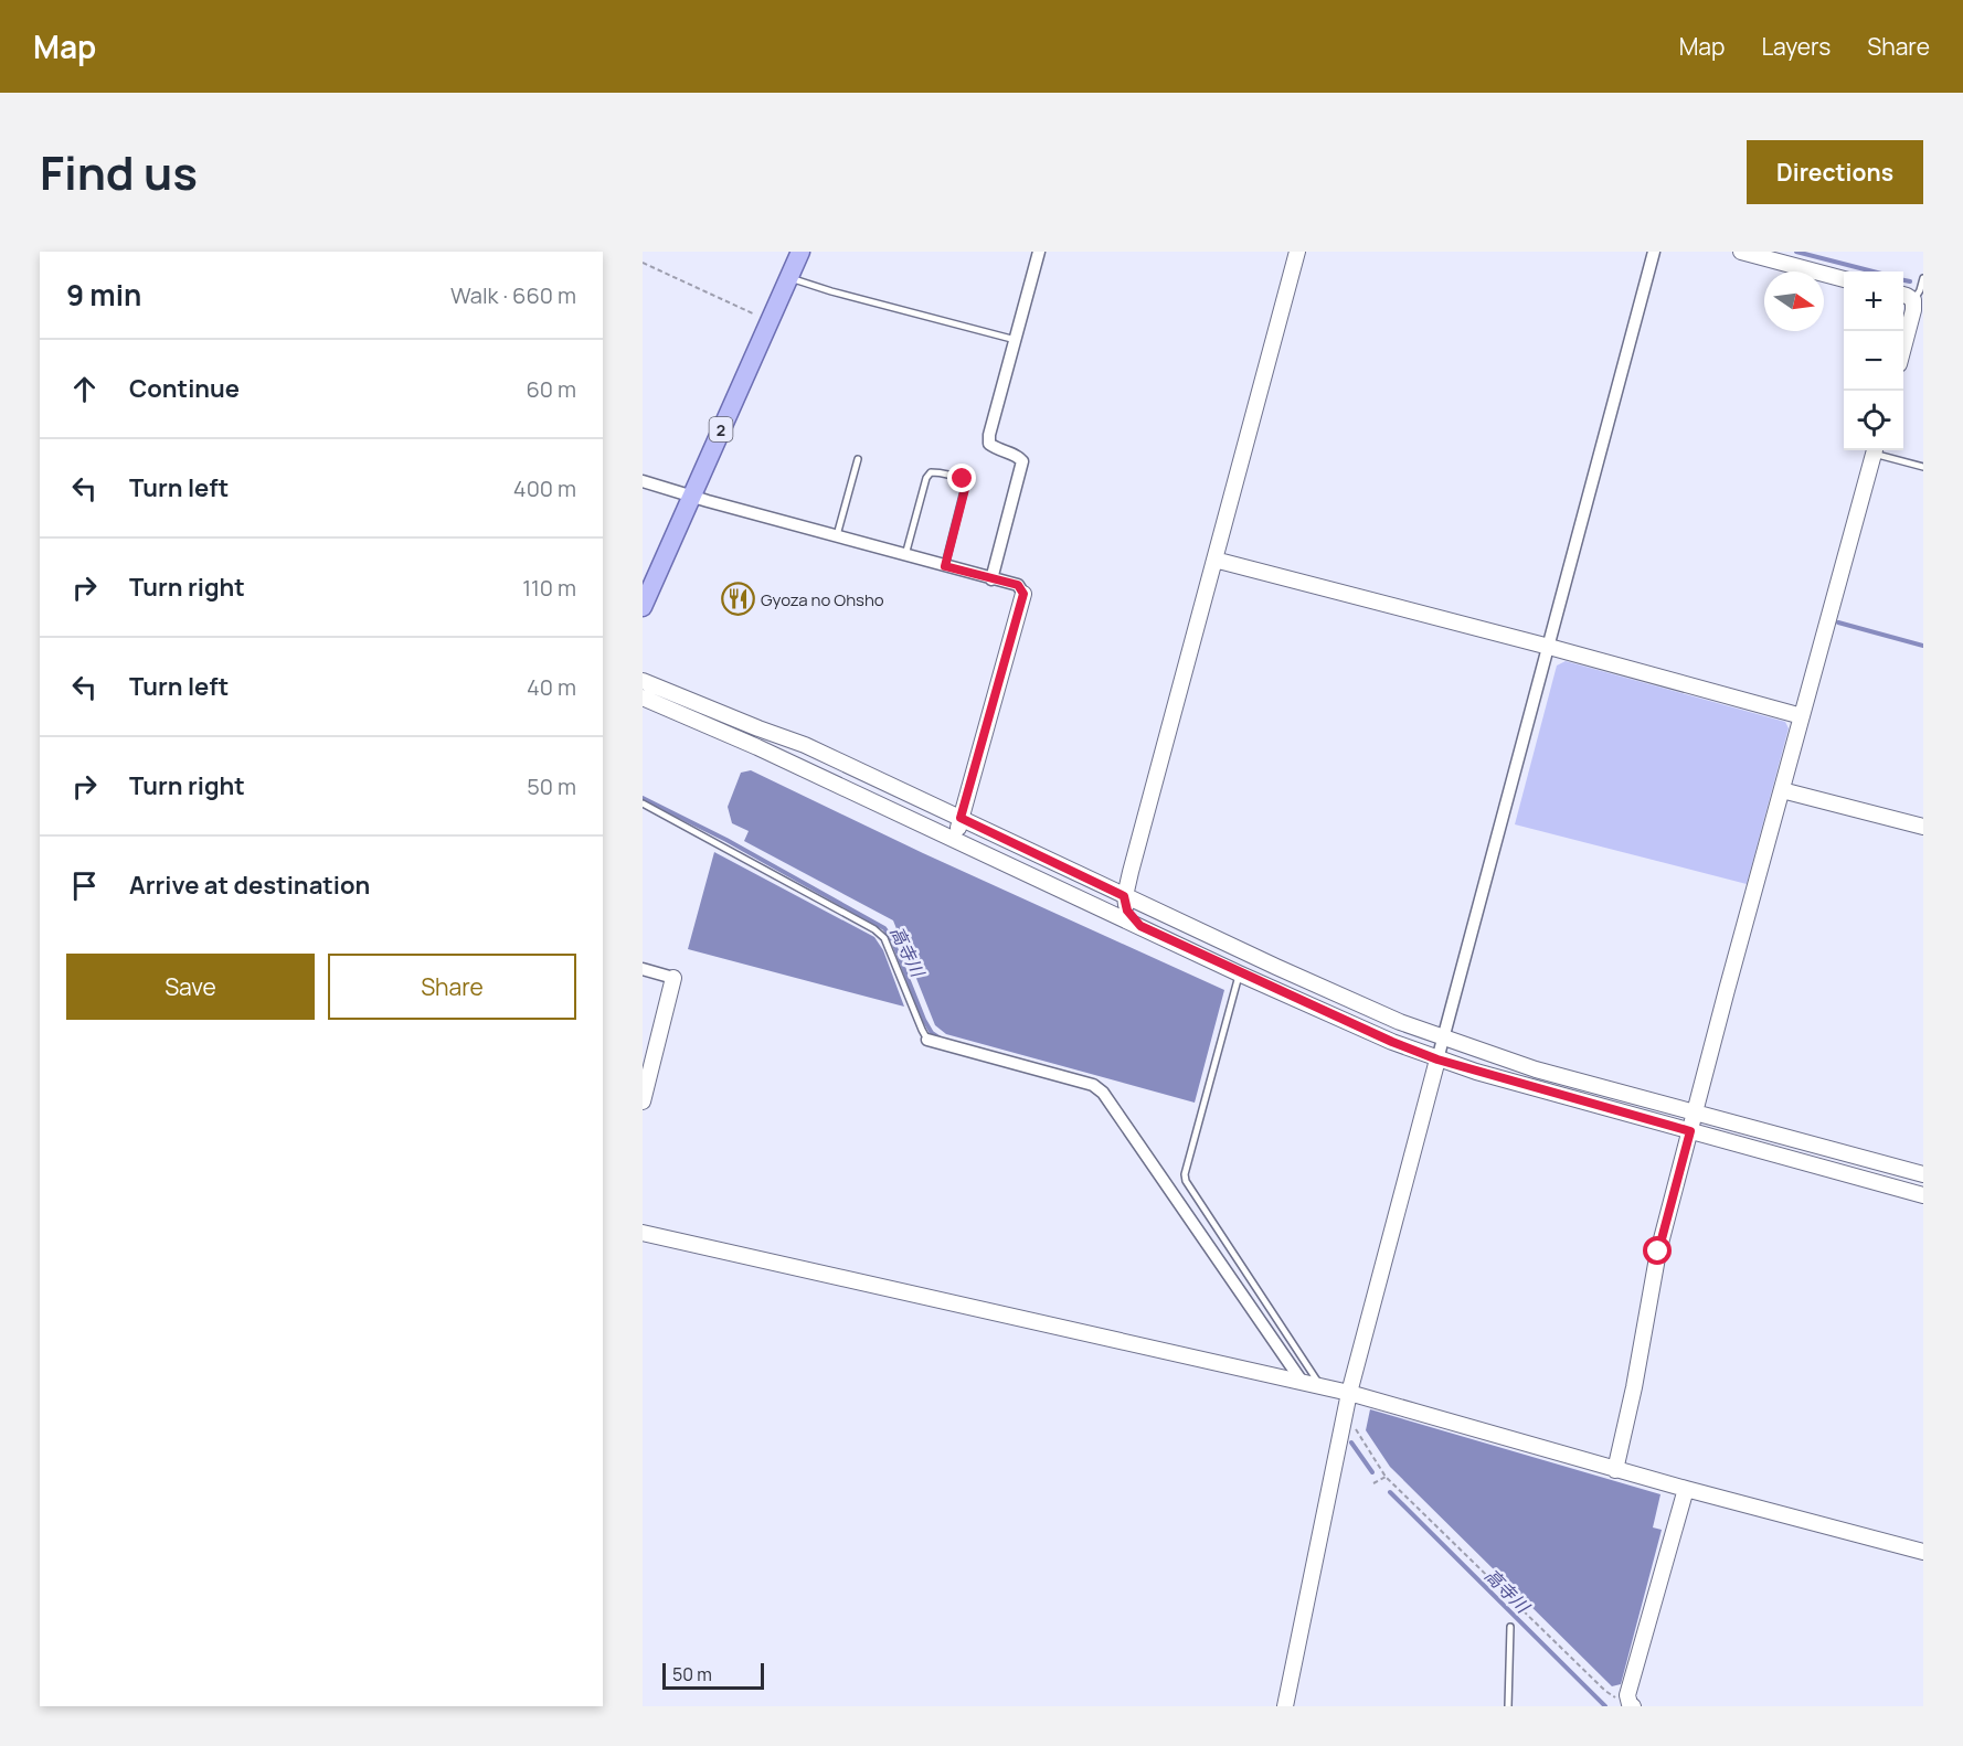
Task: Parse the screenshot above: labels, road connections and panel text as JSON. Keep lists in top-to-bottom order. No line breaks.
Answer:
{"streets":{"main road":["2"]},"water":["高寺川"],"places":{"restaurant":["Gyoza no Ohsho"]},"scale_bar":"50 m","north":"right","page":{"header":"Map","nav":["Map","Layers","Share"],"title":"Find us","buttons":["Directions",["Save","Share"]],"heading":["9 min","Walk · 660 m"],"map_buttons":["+","−"],"list":[["Continue","60 m"],["Turn left","400 m"],["Turn right","110 m"],["Turn left","40 m"],["Turn right","50 m"],"Arrive at destination"],"scale":"50 m"}}
